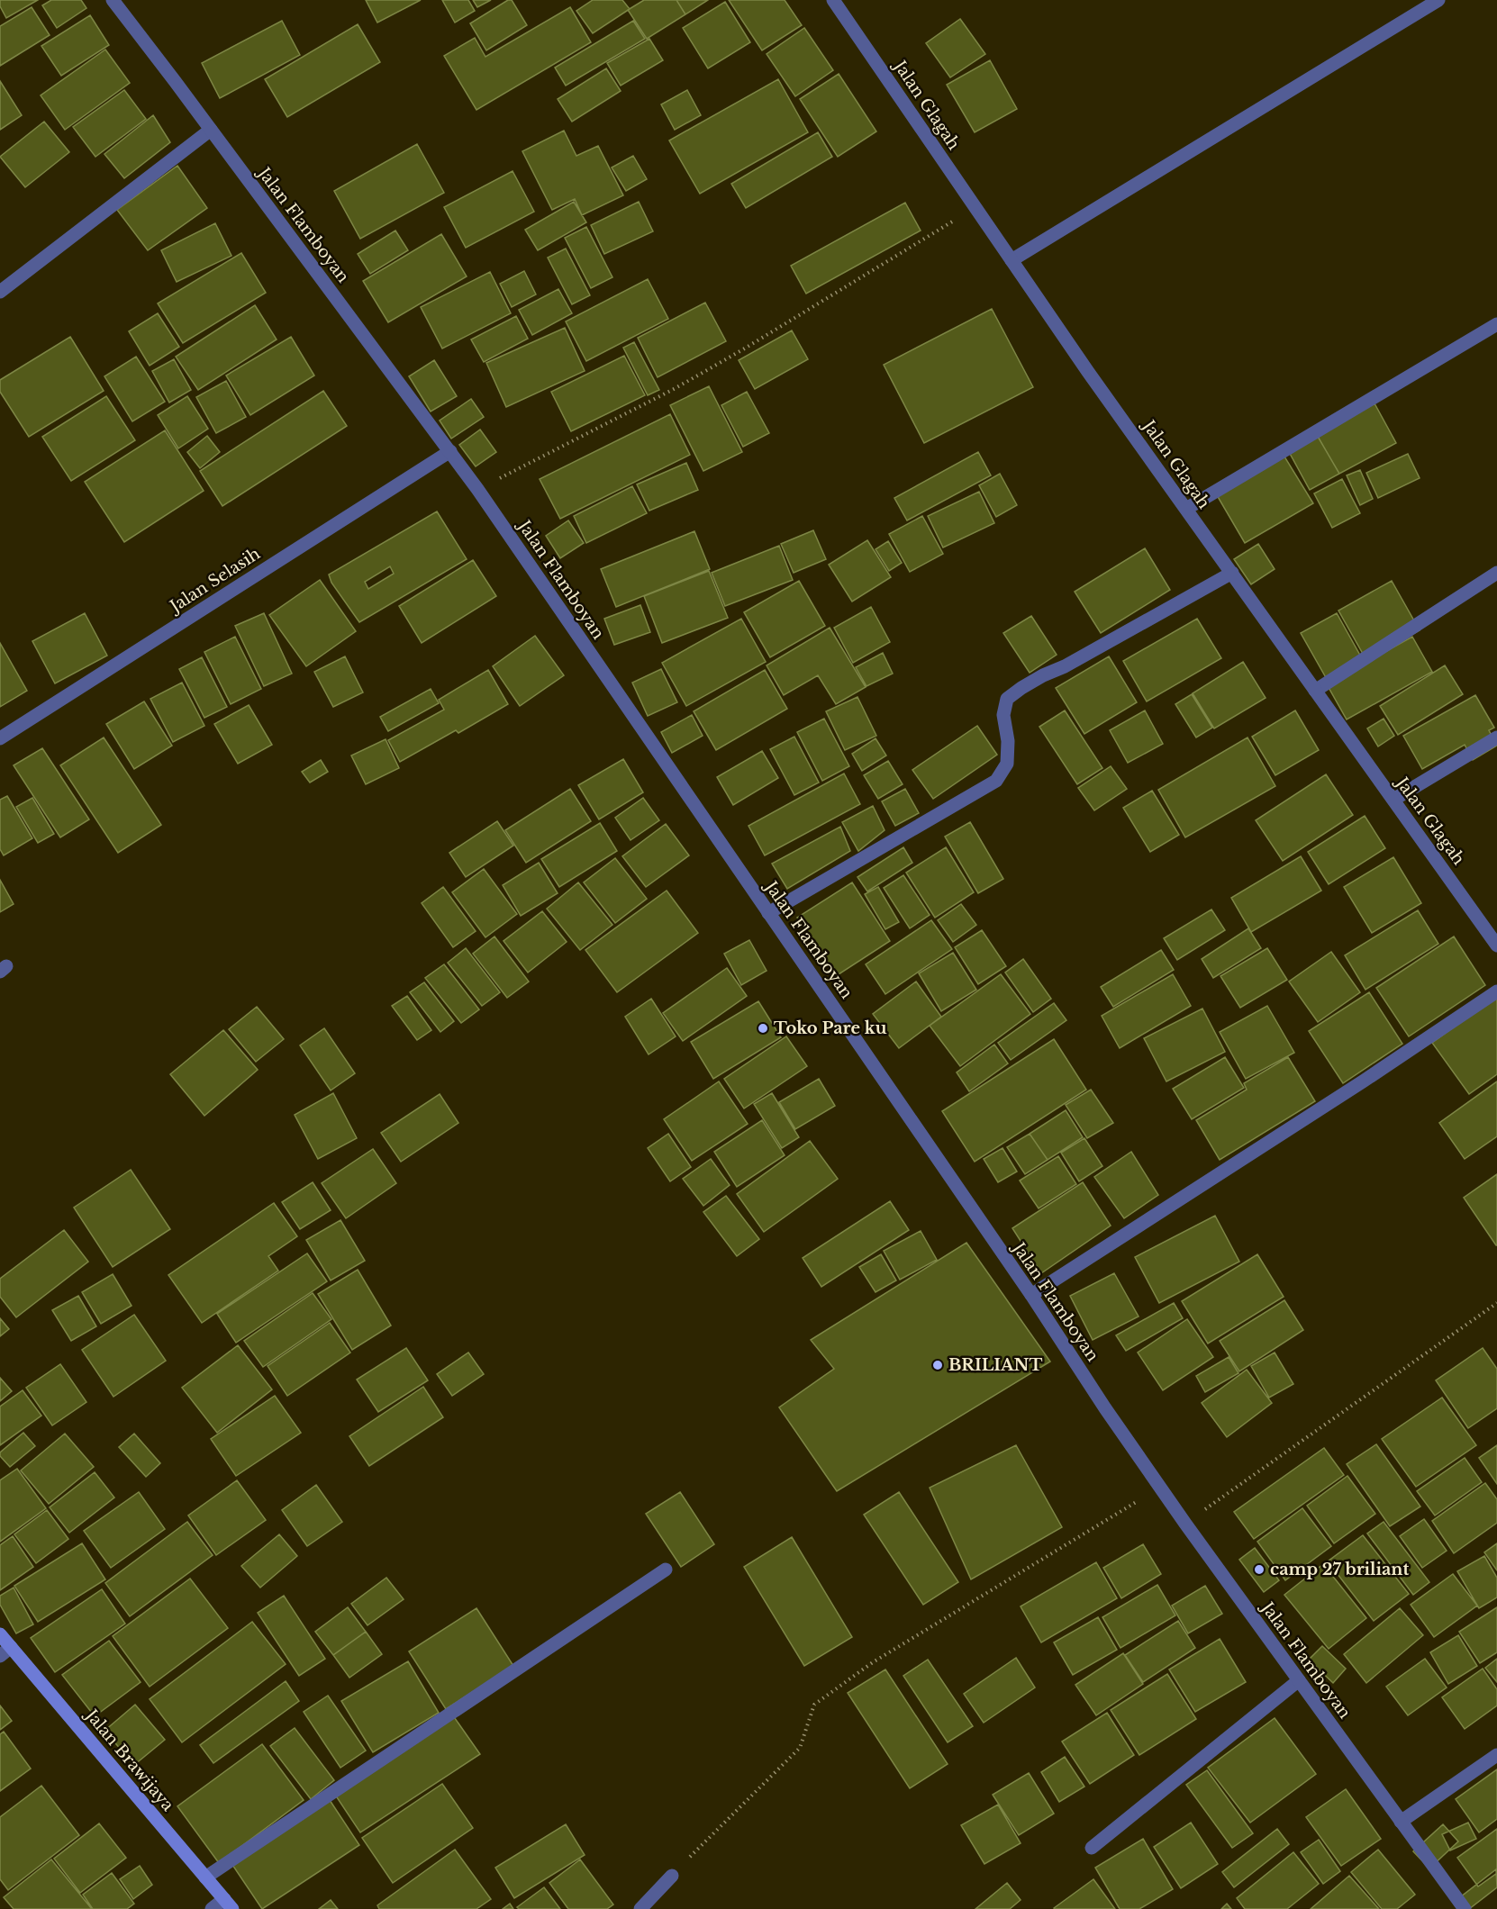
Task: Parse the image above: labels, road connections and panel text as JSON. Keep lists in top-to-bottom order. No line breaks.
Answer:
{"streets":{"main road":["Jalan Brawijaya"],"street":["Jalan Glagah","Jalan Flamboyan","Jalan Selasih"]},"crossings":[["Jalan Flamboyan","Jalan Selasih"]],"places":["Toko Pare ku","BRILIANT","camp 27 briliant"]}
